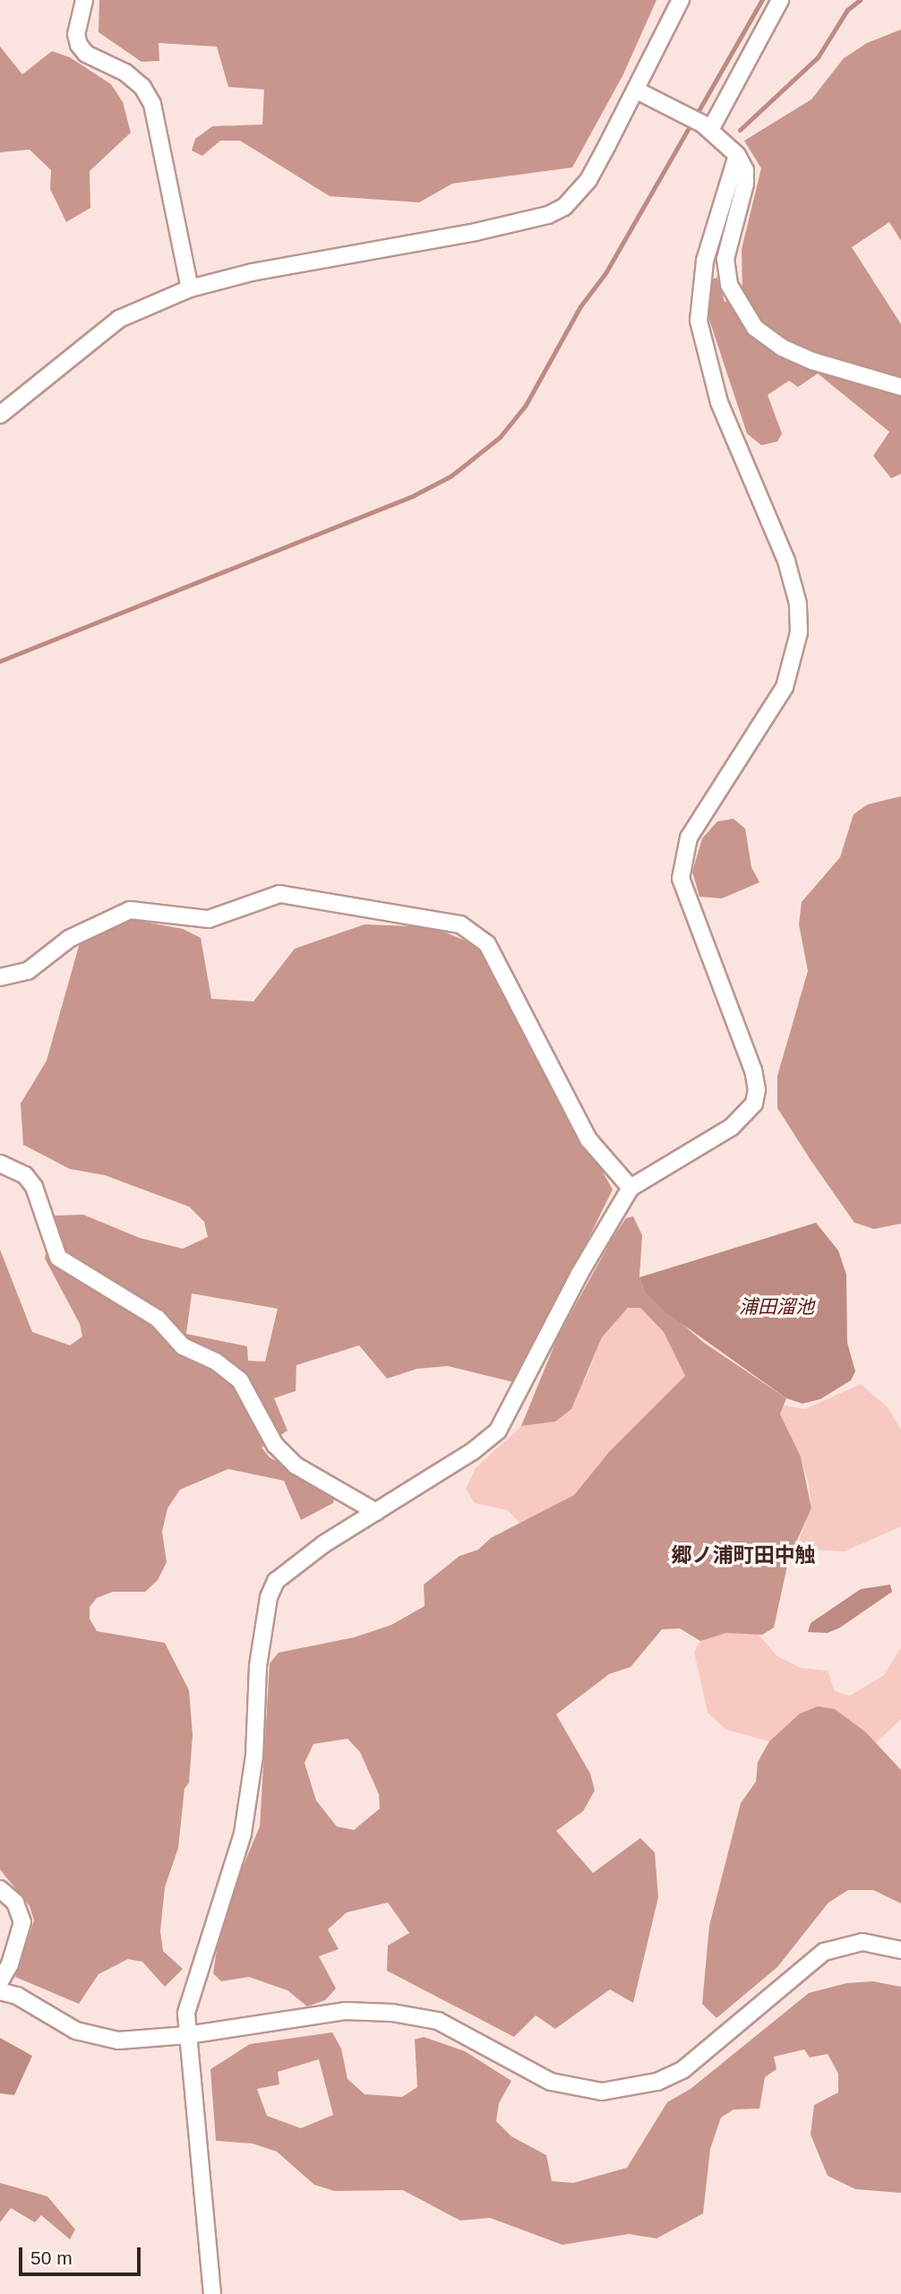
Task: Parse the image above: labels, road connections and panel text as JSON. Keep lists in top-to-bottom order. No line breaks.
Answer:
{"districts":["郷ノ浦町田中触"],"water":["浦田溜池"],"scale_bar":"50 m"}
